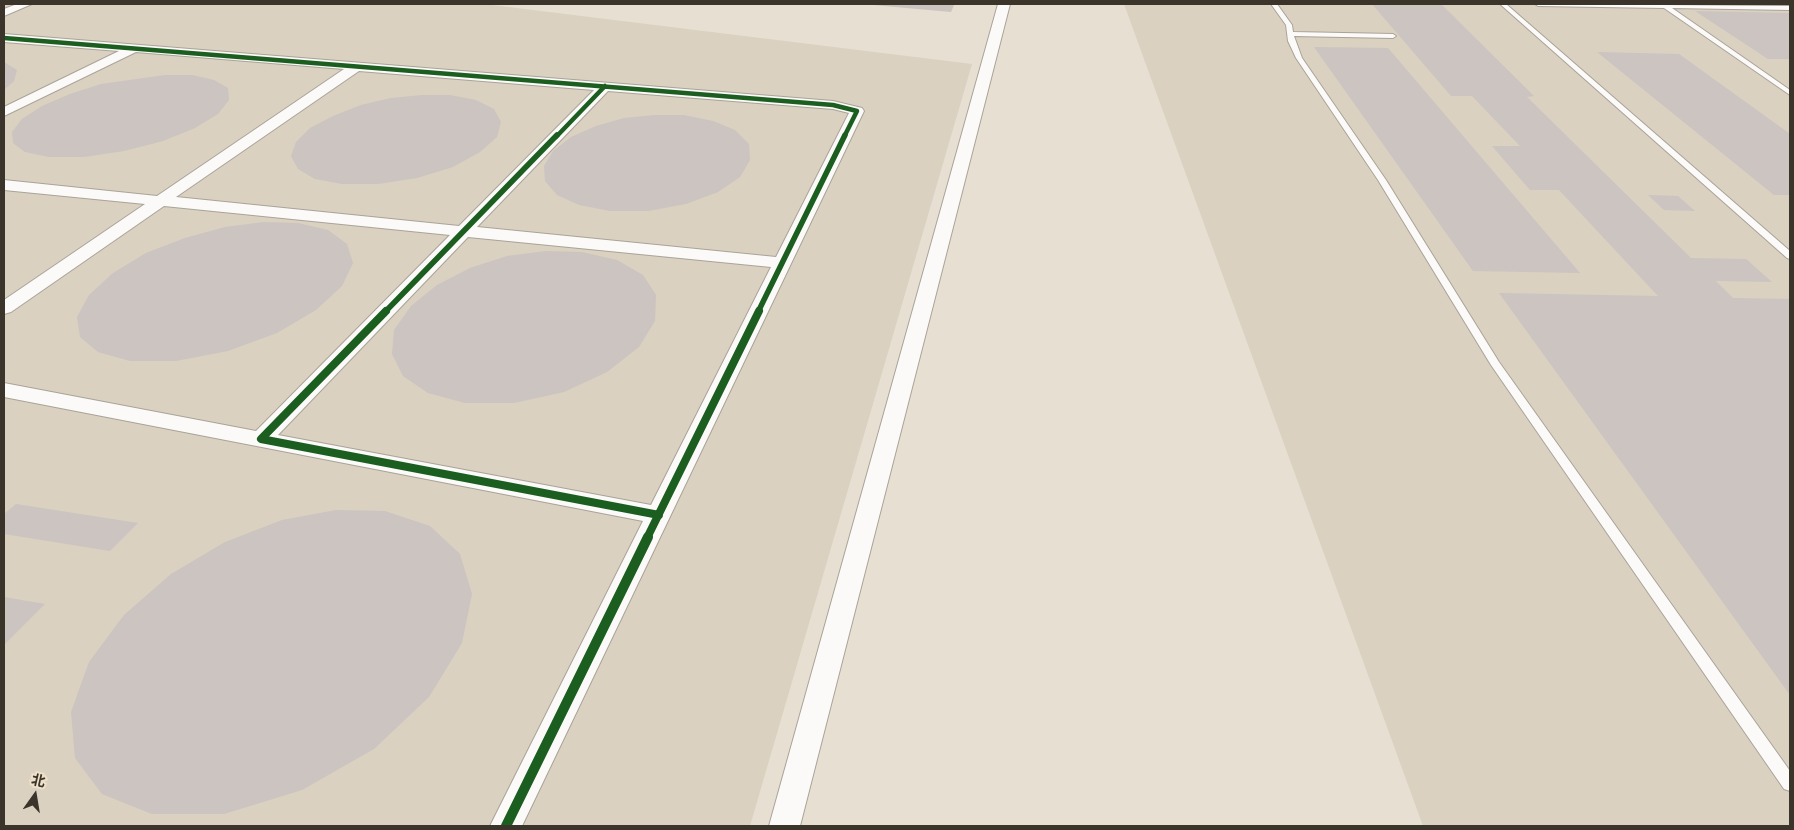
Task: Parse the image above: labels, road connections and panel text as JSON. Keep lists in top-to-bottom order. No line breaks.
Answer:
{"north":"top"}
